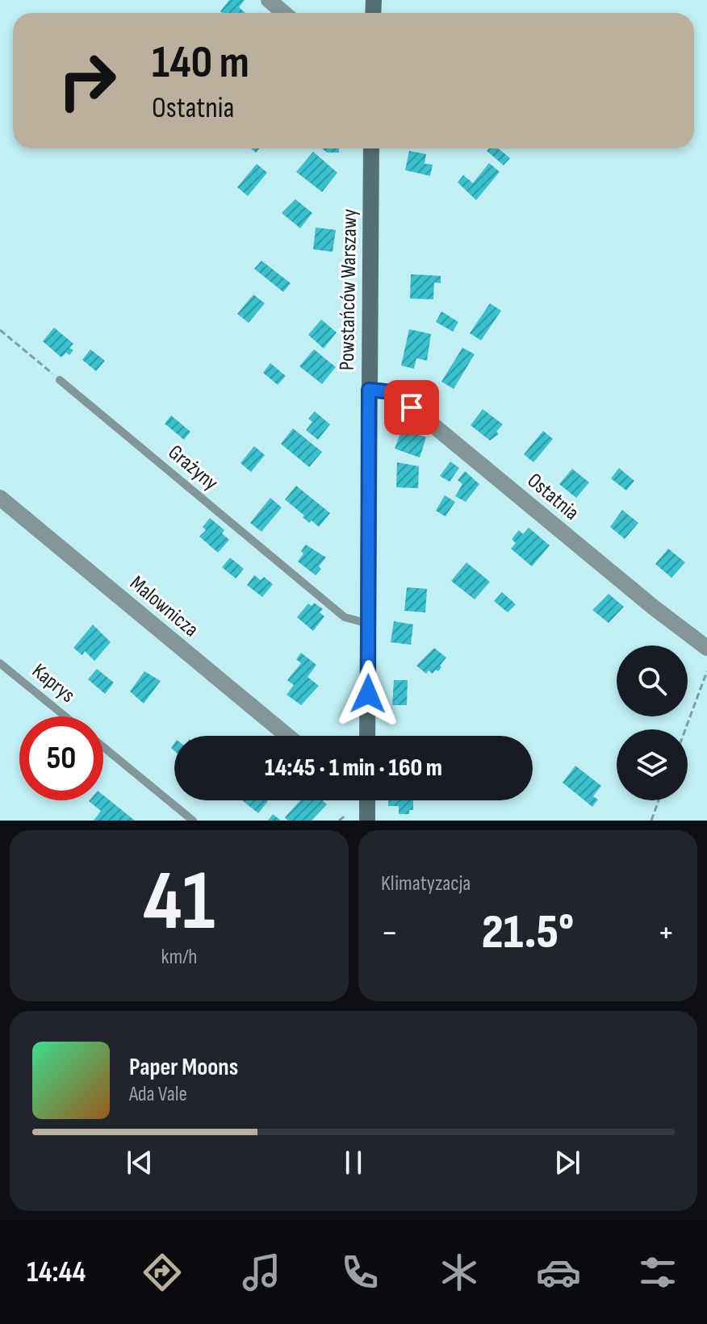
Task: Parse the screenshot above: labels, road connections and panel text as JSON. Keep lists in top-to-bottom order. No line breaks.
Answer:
{"streets":{"main road":["Powstańców Warszawy"],"street":["Ostatnia","Malownicza"],"lane":["Grażyny","Kaprys"]},"crossings":[["Powstańców Warszawy","Grażyny"],["Powstańców Warszawy","Ostatnia"]],"page":{"turn":["140 m","Ostatnia"],"limit":"50","trip":"14:45 · 1 min · 160 m","tile":[["41","km/h"],"Klimatyzacja"],"heat":["−","21.5°","+"],"song":["Paper Moons","Ada Vale"],"tabs":"14:44"}}
